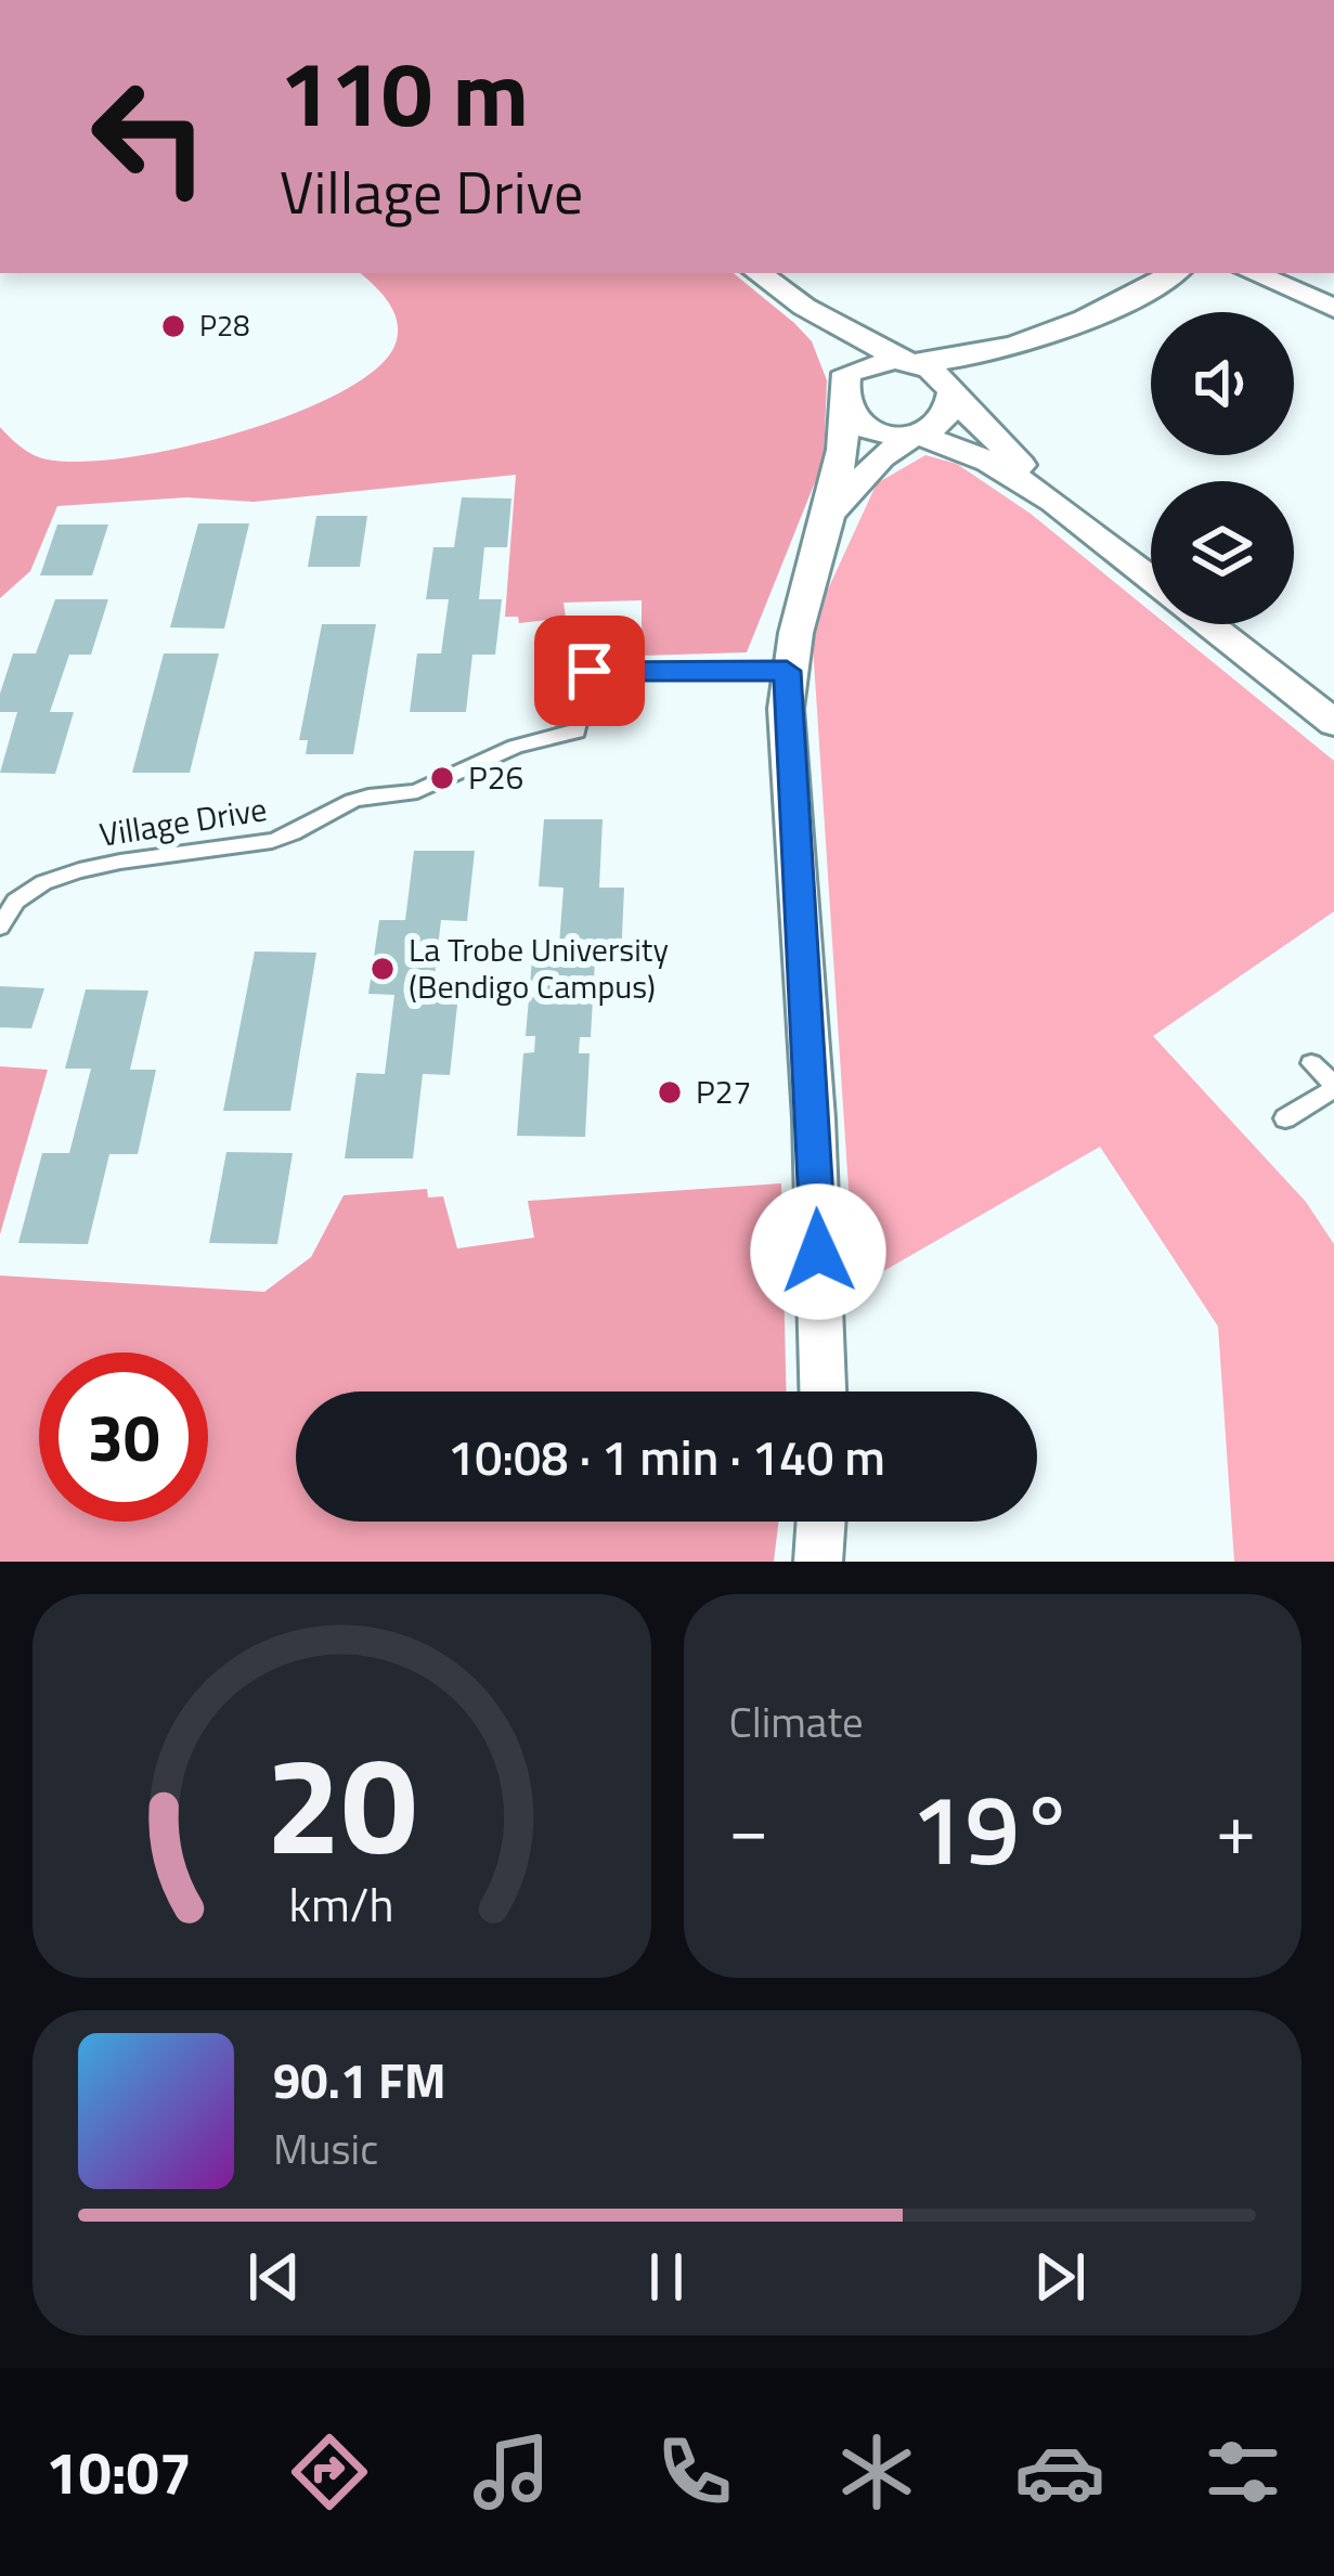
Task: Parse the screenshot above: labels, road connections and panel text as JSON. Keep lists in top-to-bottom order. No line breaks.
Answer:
{"streets":{"lane":["Village Drive"]},"places":["P28","P26","La Trobe University (Bendigo Campus)","P27"],"page":{"turn":["110 m","Village Drive"],"limit":"30","trip":"10:08 · 1 min · 140 m","tile":"Climate","heat":["−","19°","+"],"song":["90.1 FM","Music"],"tabs":"10:07","gauge":["20","km/h"]}}
